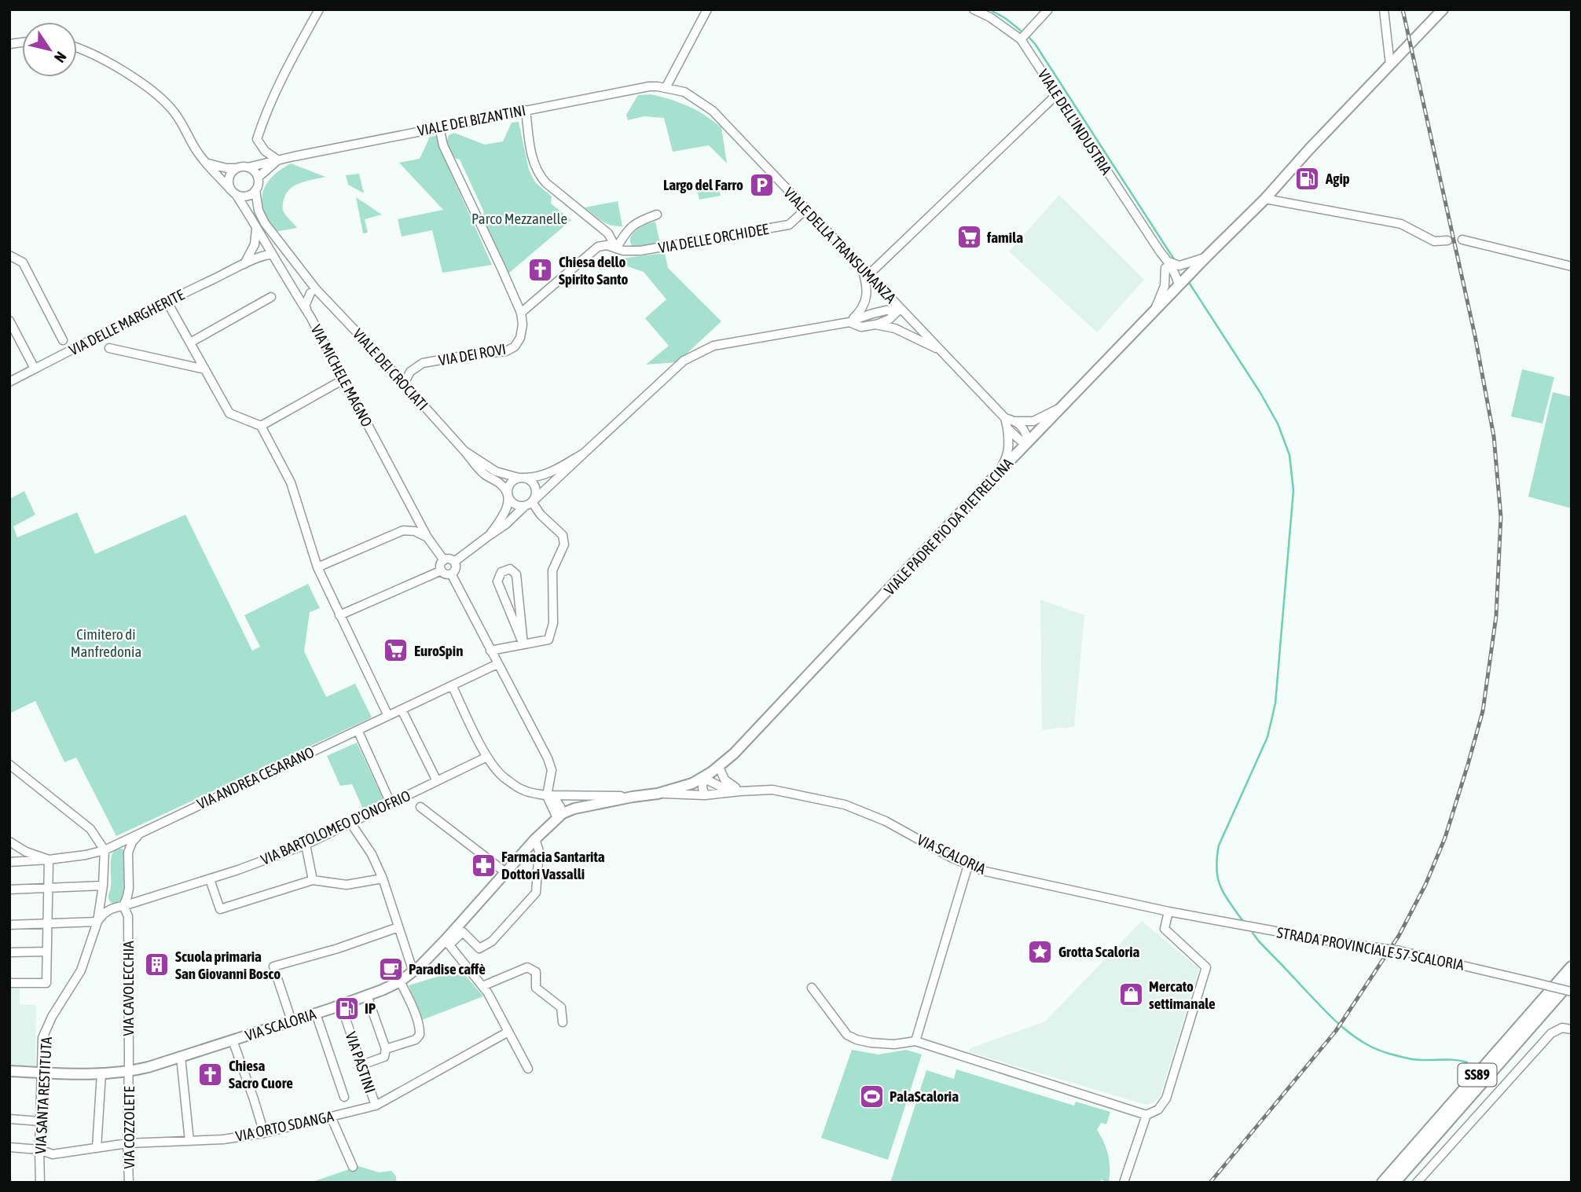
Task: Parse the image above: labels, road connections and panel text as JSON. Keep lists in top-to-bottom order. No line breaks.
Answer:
{"streets":{"highway":["SS89"],"main road":["VIALE PADRE PIO DA PIETRELCINA","VIA SCALORIA"],"street":["VIALE DEI BIZANTINI","VIALE DELL'INDUSTRIA","VIA DELLE ORCHIDEE","VIALE DELLA TRANSUMANZA","VIA DELLE MARGHERITE","VIA DEI ROVI","VIALE DEI CROCIATI","VIA MICHELE MAGNO","VIA ANDREA CESARANO","VIA BARTOLOMEO D'ONOFRIO","STRADA PROVINCIALE 57 SCALORIA","VIA CAVOLECCHIA","VIA PASTINI","VIA SANTA RESTITUTA","VIA ORTO SDANGA","VIA COZZOLETE"]},"crossings":[["VIALE DEI BIZANTINI","VIALE DELLA TRANSUMANZA"],["VIALE DEI BIZANTINI","VIALE DEI CROCIATI"],["VIALE DEI BIZANTINI","VIA MICHELE MAGNO"],["VIALE DELL'INDUSTRIA","VIALE PADRE PIO DA PIETRELCINA"],["VIA DELLE ORCHIDEE","VIALE DELLA TRANSUMANZA"],["VIA DELLE ORCHIDEE","VIA DEI ROVI"],["VIA DELLE MARGHERITE","VIA MICHELE MAGNO"],["VIA DEI ROVI","VIALE DEI CROCIATI"],["VIALE DEI CROCIATI","VIA MICHELE MAGNO"],["VIALE PADRE PIO DA PIETRELCINA","VIA SCALORIA"],["VIA ANDREA CESARANO","VIA SCALORIA"],["VIA ANDREA CESARANO","VIA SANTA RESTITUTA"],["VIA BARTOLOMEO D'ONOFRIO","VIA SCALORIA"],["VIA BARTOLOMEO D'ONOFRIO","VIA CAVOLECCHIA"],["VIA SCALORIA","STRADA PROVINCIALE 57 SCALORIA"],["VIA SCALORIA","VIA CAVOLECCHIA"],["VIA SCALORIA","VIA SANTA RESTITUTA"],["VIA SCALORIA","VIA COZZOLETE"],["VIA CAVOLECCHIA","VIA COZZOLETE"],["VIA PASTINI","VIA ORTO SDANGA"],["VIA SANTA RESTITUTA","VIA ORTO SDANGA"],["VIA ORTO SDANGA","VIA COZZOLETE"]],"parks":["Parco Mezzanelle","Cimitero di Manfredonia"],"places":{"fuel station":["Agip","IP"],"parking":["Largo del Farro"],"supermarket":["famila","EuroSpin"],"church":["Chiesa dello Spirito Santo","Chiesa Sacro Cuore"],"pharmacy":["Farmacia Santarita Dottori Vassalli"],"place":["Grotta Scaloria"],"building":["Scuola primaria San Giovanni Bosco"],"cafe":["Paradise caffè"],"shop":["Mercato settimanale"],"sports":["PalaScaloria"]},"north":"bottom right"}
